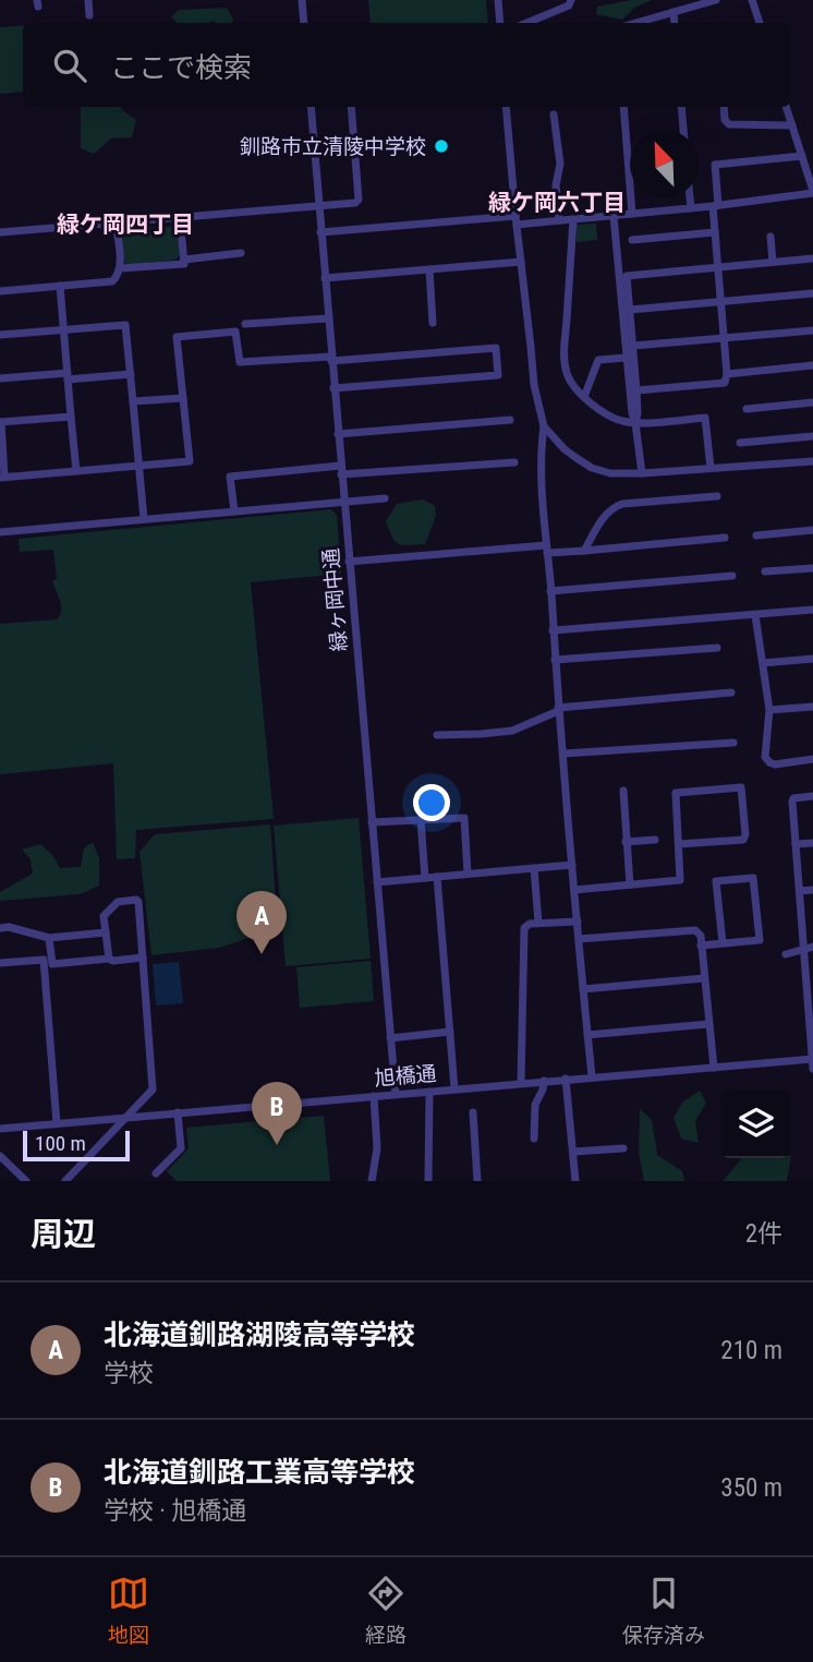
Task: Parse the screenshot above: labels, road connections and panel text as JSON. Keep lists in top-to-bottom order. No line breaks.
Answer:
{"streets":{"street":["緑ヶ岡中通","旭橋通"]},"crossings":[["緑ヶ岡中通","旭橋通"]],"districts":["緑ケ岡六丁目","緑ケ岡四丁目"],"places":["釧路市立清陵中学校"],"scale_bar":"100 m","north":"top left","page":{"search":"ここで検索","pins":["A","B"],"scale":"100 m","heading":["周辺","2件"],"list":[{"mark":"A","name":"北海道釧路湖陵高等学校","note":"学校","value":"210 m"},{"mark":"B","name":"北海道釧路工業高等学校","note":"学校 · 旭橋通","value":"350 m"}],"nav":["地図","経路","保存済み"]}}
